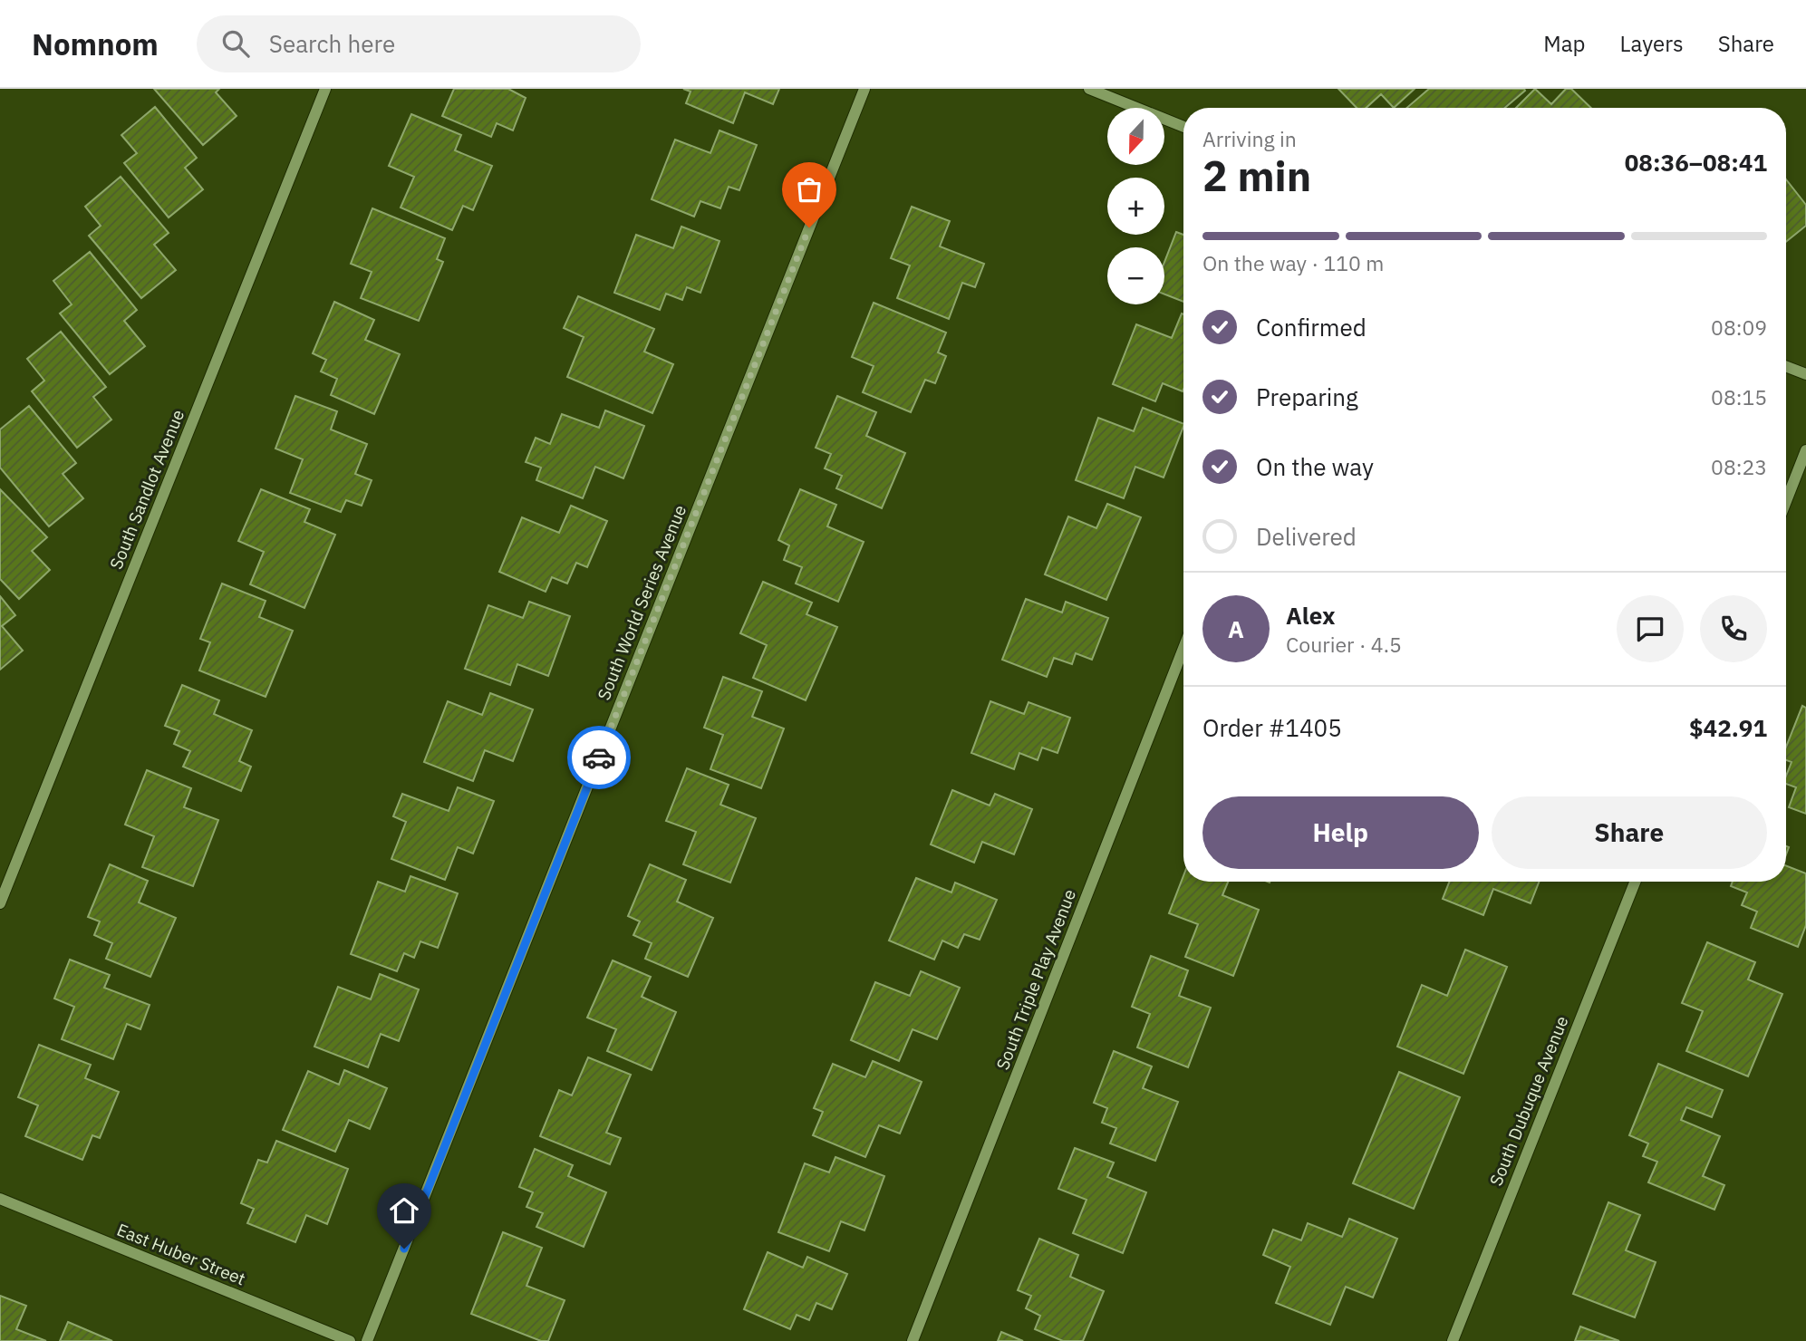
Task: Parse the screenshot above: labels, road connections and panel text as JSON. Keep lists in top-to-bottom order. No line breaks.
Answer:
{"streets":{"street":["South Sandlot Avenue","South World Series Avenue","South Triple Play Avenue","South Dubuque Avenue","East Huber Street"]},"north":"bottom","page":{"header":"Nomnom","search":"Search here","nav":["Map","Layers","Share"],"map_buttons":["+","−"],"heading":["2 min","Arriving in","08:36–08:41"],"panel":["Alex","Courier · 4.5","Order #1405","$42.91"],"bar":"On the way · 110 m","list":[["Confirmed","08:09"],["Preparing","08:15"],["On the way","08:23"],"Delivered"],"round":"A","buttons":["Help","Share"]}}
